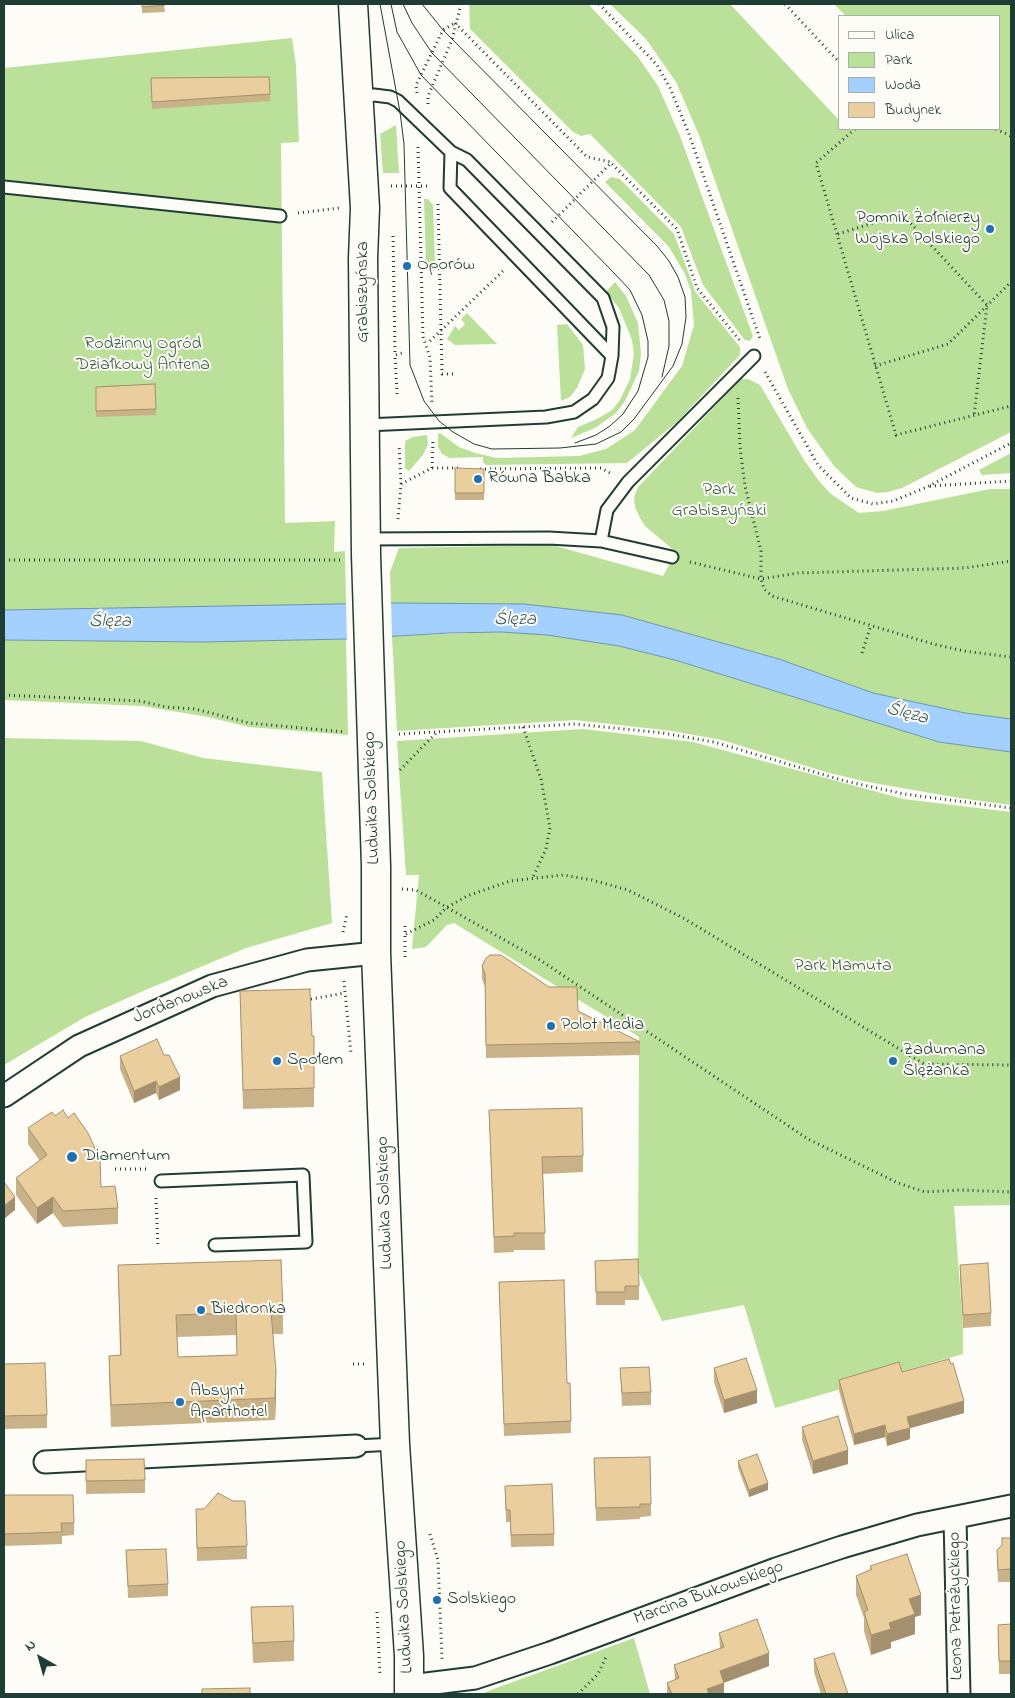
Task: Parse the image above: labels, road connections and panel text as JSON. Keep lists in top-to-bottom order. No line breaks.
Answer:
{"streets":{"main road":["Grabiszyńska","Ludwika Solskiego"],"street":["Jordanowska","Marcina Bukowskiego","Leona Petrażyckiego"]},"crossings":[["Grabiszyńska","Ludwika Solskiego"],["Ludwika Solskiego","Jordanowska"],["Ludwika Solskiego","Marcina Bukowskiego"],["Marcina Bukowskiego","Leona Petrażyckiego"]],"water":["Ślęza"],"parks":["Rodzinny Ogród Działkowy Antena","Park Grabiszyński","Park Mamuta"],"places":["Pomnik Żołnierzy Wojska Polskiego","Oporów","Równa Babka","Polot Media","Społem","Zadumana Ślężanka","Diamentum","Biedronka","Absynt Aparthotel","Solskiego"],"legend":["Ulica","Park","Woda","Budynek"],"north":"top left"}
